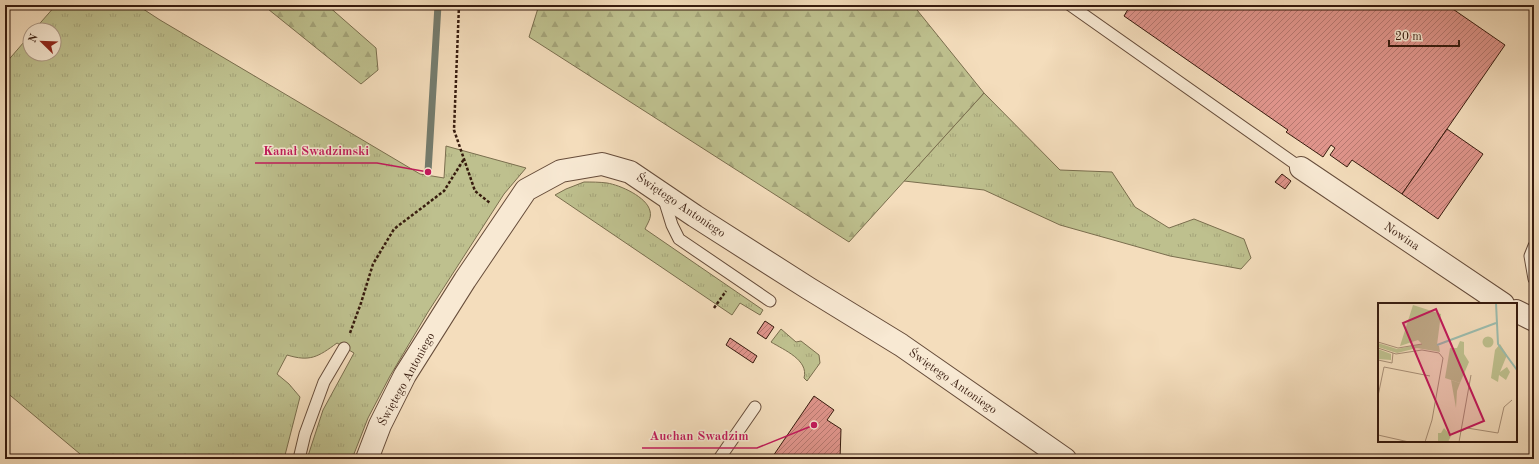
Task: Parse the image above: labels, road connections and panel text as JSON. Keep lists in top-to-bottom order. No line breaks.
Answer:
{"streets":{"street":["Świętego Antoniego","Nowina"]},"places":["Kanał Swadzimski","Auchan Swadzim"],"scale_bar":"20 m","north":"top left"}
